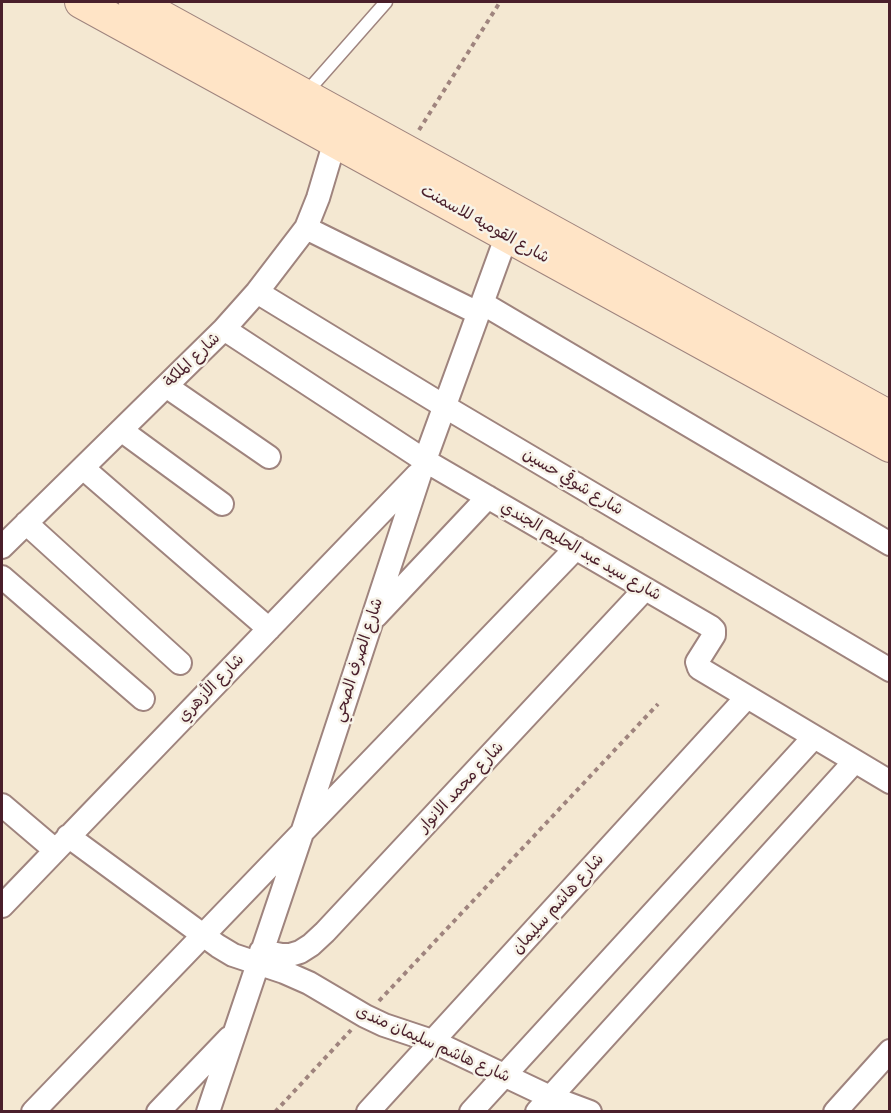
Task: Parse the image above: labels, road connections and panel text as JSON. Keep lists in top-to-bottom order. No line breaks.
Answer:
{"streets":{"main road":["شارع القوميه للاسمنت"],"street":["شارع الملكة","شارع شوقي حسين","شارع سيد عبد الحليم الجندي","شارع الصرف الصحي","شارع الأزهري","شارع محمد الانوار","شارع هاشم سليمان","شارع هاشم سليمان مندى"]},"crossings":[["شارع القوميه للاسمنت","شارع الملكة"],["شارع القوميه للاسمنت","شارع الصرف الصحي"],["شارع الملكة","شارع شوقي حسين"],["شارع الملكة","شارع سيد عبد الحليم الجندي"],["شارع شوقي حسين","شارع الصرف الصحي"],["شارع سيد عبد الحليم الجندي","شارع الصرف الصحي"],["شارع سيد عبد الحليم الجندي","شارع الأزهري"],["شارع سيد عبد الحليم الجندي","شارع محمد الانوار"],["شارع سيد عبد الحليم الجندي","شارع هاشم سليمان"],["شارع الصرف الصحي","شارع الأزهري"],["شارع الصرف الصحي","شارع محمد الانوار"],["شارع الصرف الصحي","شارع هاشم سليمان مندى"],["شارع الأزهري","شارع هاشم سليمان مندى"],["شارع محمد الانوار","شارع هاشم سليمان مندى"],["شارع هاشم سليمان","شارع هاشم سليمان مندى"]]}
